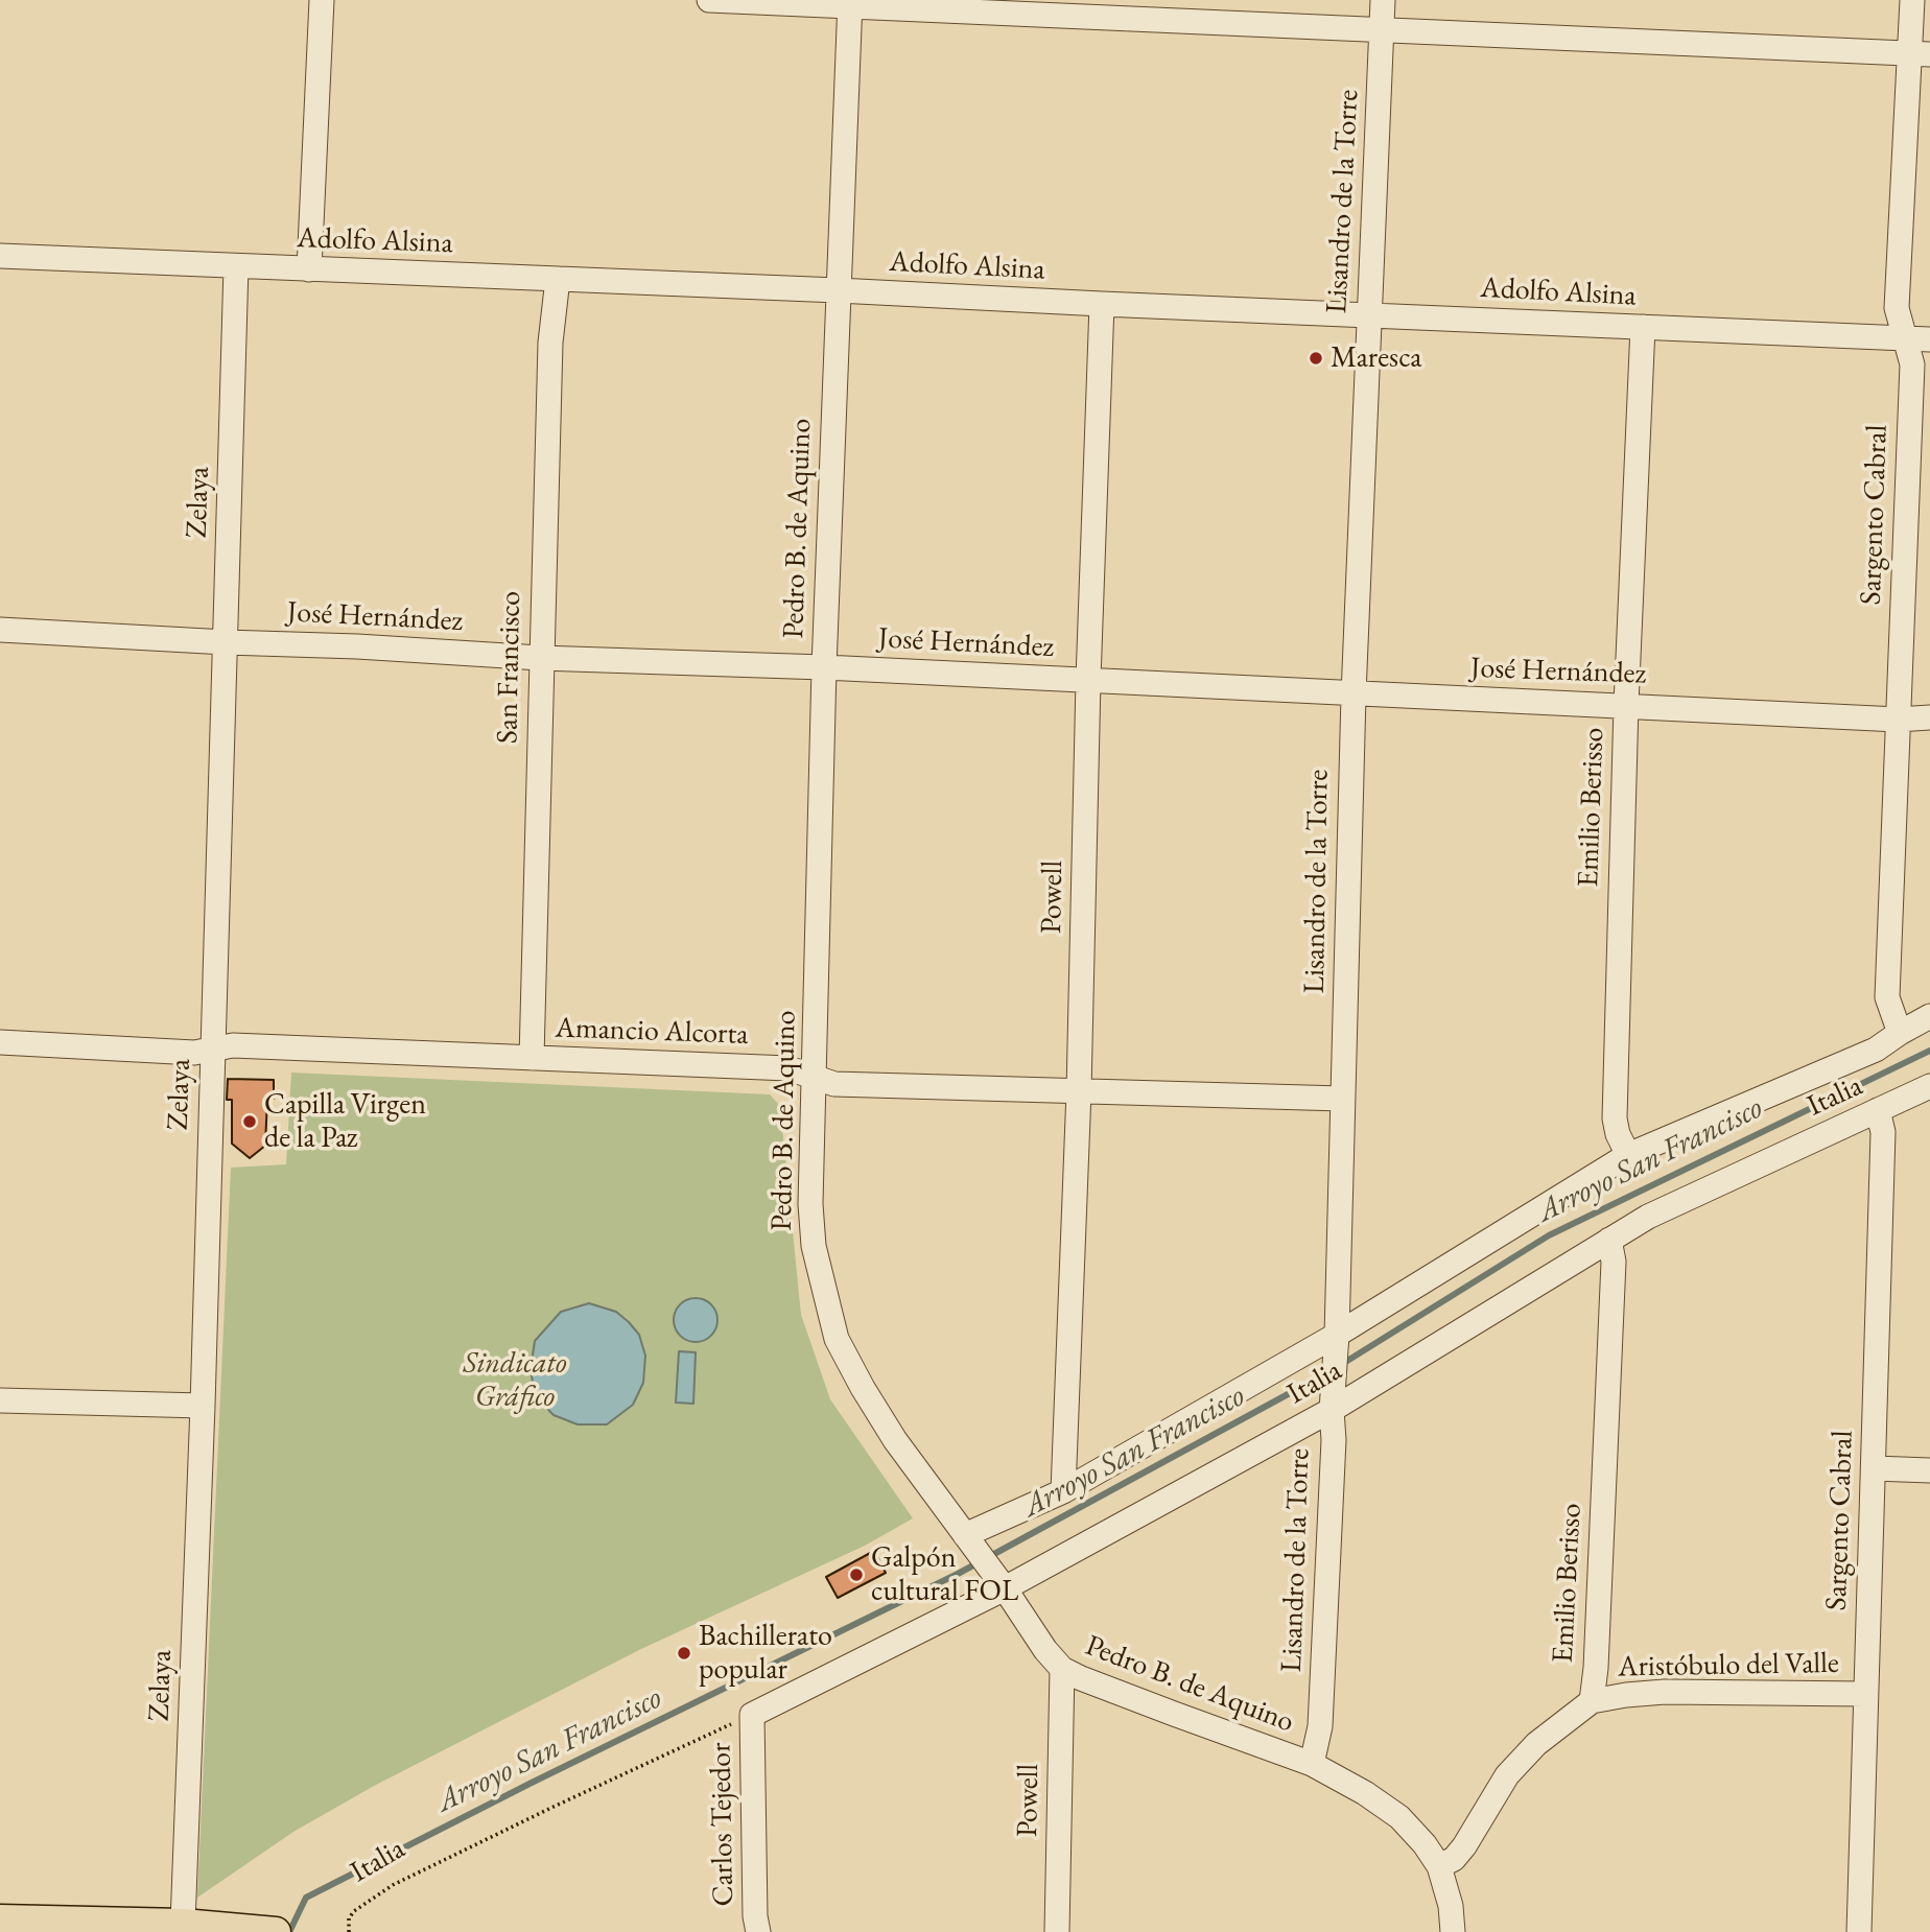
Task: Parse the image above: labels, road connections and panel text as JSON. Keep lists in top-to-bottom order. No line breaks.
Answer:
{"streets":{"street":["Lisandro de la Torre","Adolfo Alsina","Zelaya","Sargento Cabral","Pedro B. de Aquino","José Hernández","San Francisco","Emilio Berisso","Powell","Amancio Alcorta","Italia","Aristóbulo del Valle","Carlos Tejedor"]},"crossings":[["Lisandro de la Torre","Adolfo Alsina"],["Lisandro de la Torre","Pedro B. de Aquino"],["Lisandro de la Torre","José Hernández"],["Lisandro de la Torre","Amancio Alcorta"],["Lisandro de la Torre","Italia"],["Adolfo Alsina","Zelaya"],["Adolfo Alsina","Sargento Cabral"],["Adolfo Alsina","Pedro B. de Aquino"],["Adolfo Alsina","San Francisco"],["Adolfo Alsina","Emilio Berisso"],["Adolfo Alsina","Powell"],["Zelaya","José Hernández"],["Zelaya","Amancio Alcorta"],["Sargento Cabral","José Hernández"],["Sargento Cabral","Italia"],["Sargento Cabral","Aristóbulo del Valle"],["Pedro B. de Aquino","José Hernández"],["Pedro B. de Aquino","Emilio Berisso"],["Pedro B. de Aquino","Powell"],["Pedro B. de Aquino","Amancio Alcorta"],["Pedro B. de Aquino","Italia"],["José Hernández","San Francisco"],["José Hernández","Emilio Berisso"],["José Hernández","Powell"],["San Francisco","Amancio Alcorta"],["Emilio Berisso","Italia"],["Emilio Berisso","Aristóbulo del Valle"],["Powell","Amancio Alcorta"],["Powell","Italia"],["Italia","Carlos Tejedor"]],"water":["Arroyo San Francisco"],"parks":["Sindicato Gráfico"],"places":["Maresca","Capilla Virgen de la Paz","Galpón cultural FOL","Bachillerato popular"]}
